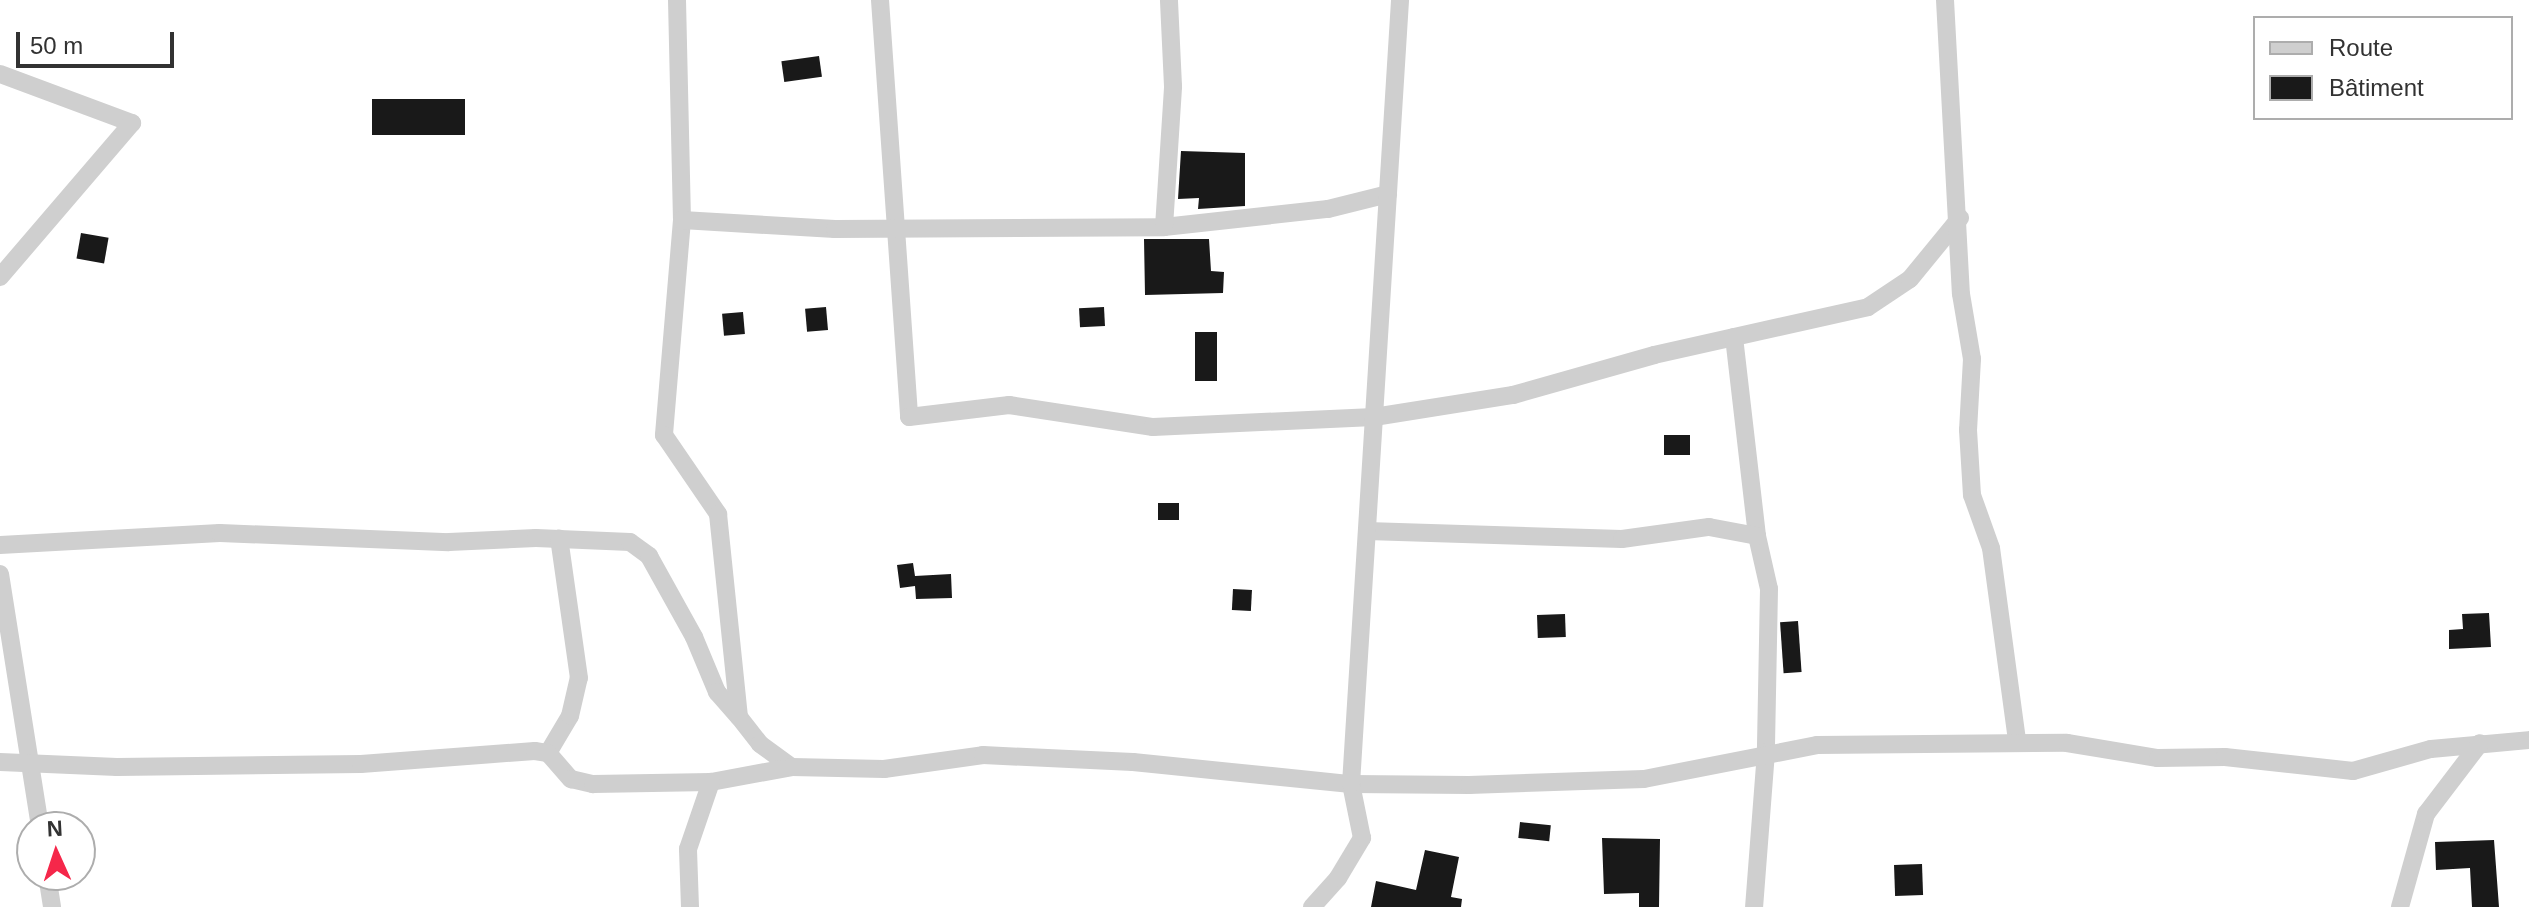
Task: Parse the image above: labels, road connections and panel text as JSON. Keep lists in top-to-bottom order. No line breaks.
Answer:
{"legend":["Route","Bâtiment"],"scale_bar":"50 m","north":"top"}
